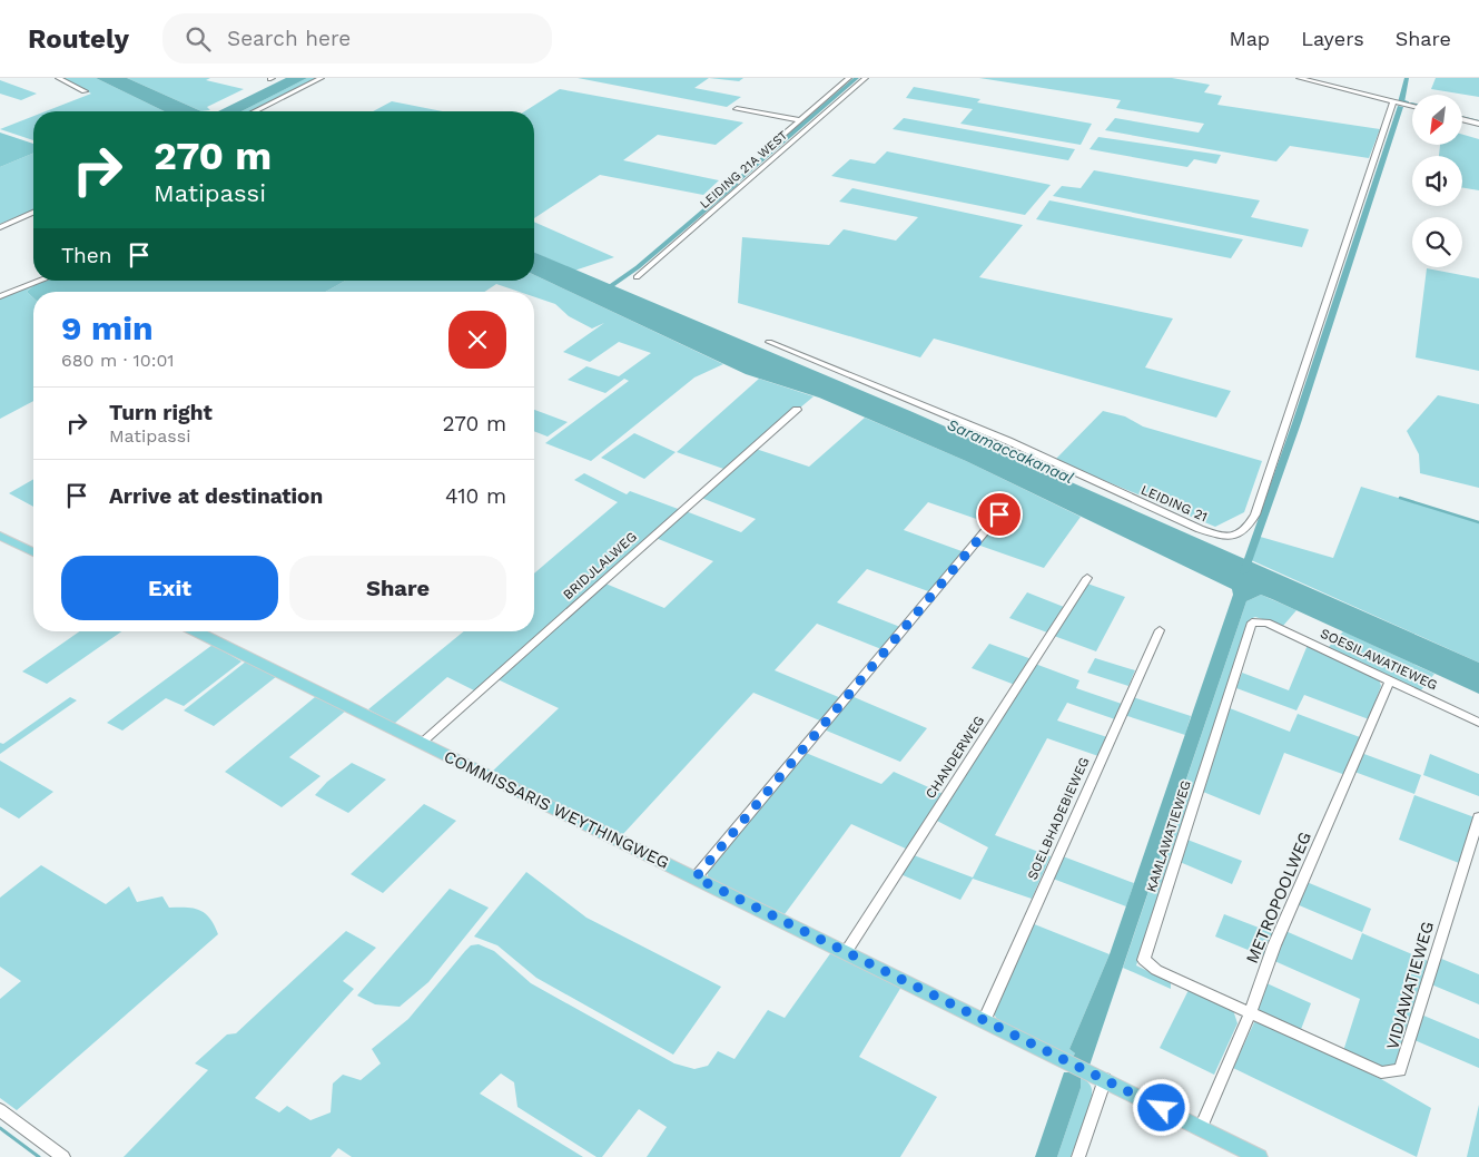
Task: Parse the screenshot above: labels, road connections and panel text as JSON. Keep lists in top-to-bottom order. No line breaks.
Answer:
{"streets":{"main road":["COMMISSARIS WEYTHINGWEG"],"street":["LEIDING 21A WEST","LEIDING 21","BRIDJLALWEG","SOESILAWATIEWEG","CHANDERWEG","SOELBHADEBIEWEG","KAMLAWATIEWEG","METROPOOLWEG","VIDIAWATIEWEG"]},"crossings":[["BRIDJLALWEG","COMMISSARIS WEYTHINGWEG"],["SOESILAWATIEWEG","KAMLAWATIEWEG"],["SOESILAWATIEWEG","METROPOOLWEG"],["CHANDERWEG","COMMISSARIS WEYTHINGWEG"],["COMMISSARIS WEYTHINGWEG","SOELBHADEBIEWEG"],["COMMISSARIS WEYTHINGWEG","METROPOOLWEG"],["KAMLAWATIEWEG","METROPOOLWEG"],["KAMLAWATIEWEG","VIDIAWATIEWEG"],["METROPOOLWEG","VIDIAWATIEWEG"]],"water":["Saramaccakanaal"],"north":"bottom left","page":{"header":"Routely","search":"Search here","nav":["Map","Layers","Share"],"turn":["270 m","Matipassi"],"then":"Then","heading":["9 min","680 m · 10:01"],"list":[{"name":"Turn right","note":"Matipassi","value":"270 m"},{"name":"Arrive at destination","value":"410 m"}],"buttons":["Exit","Share"]}}
